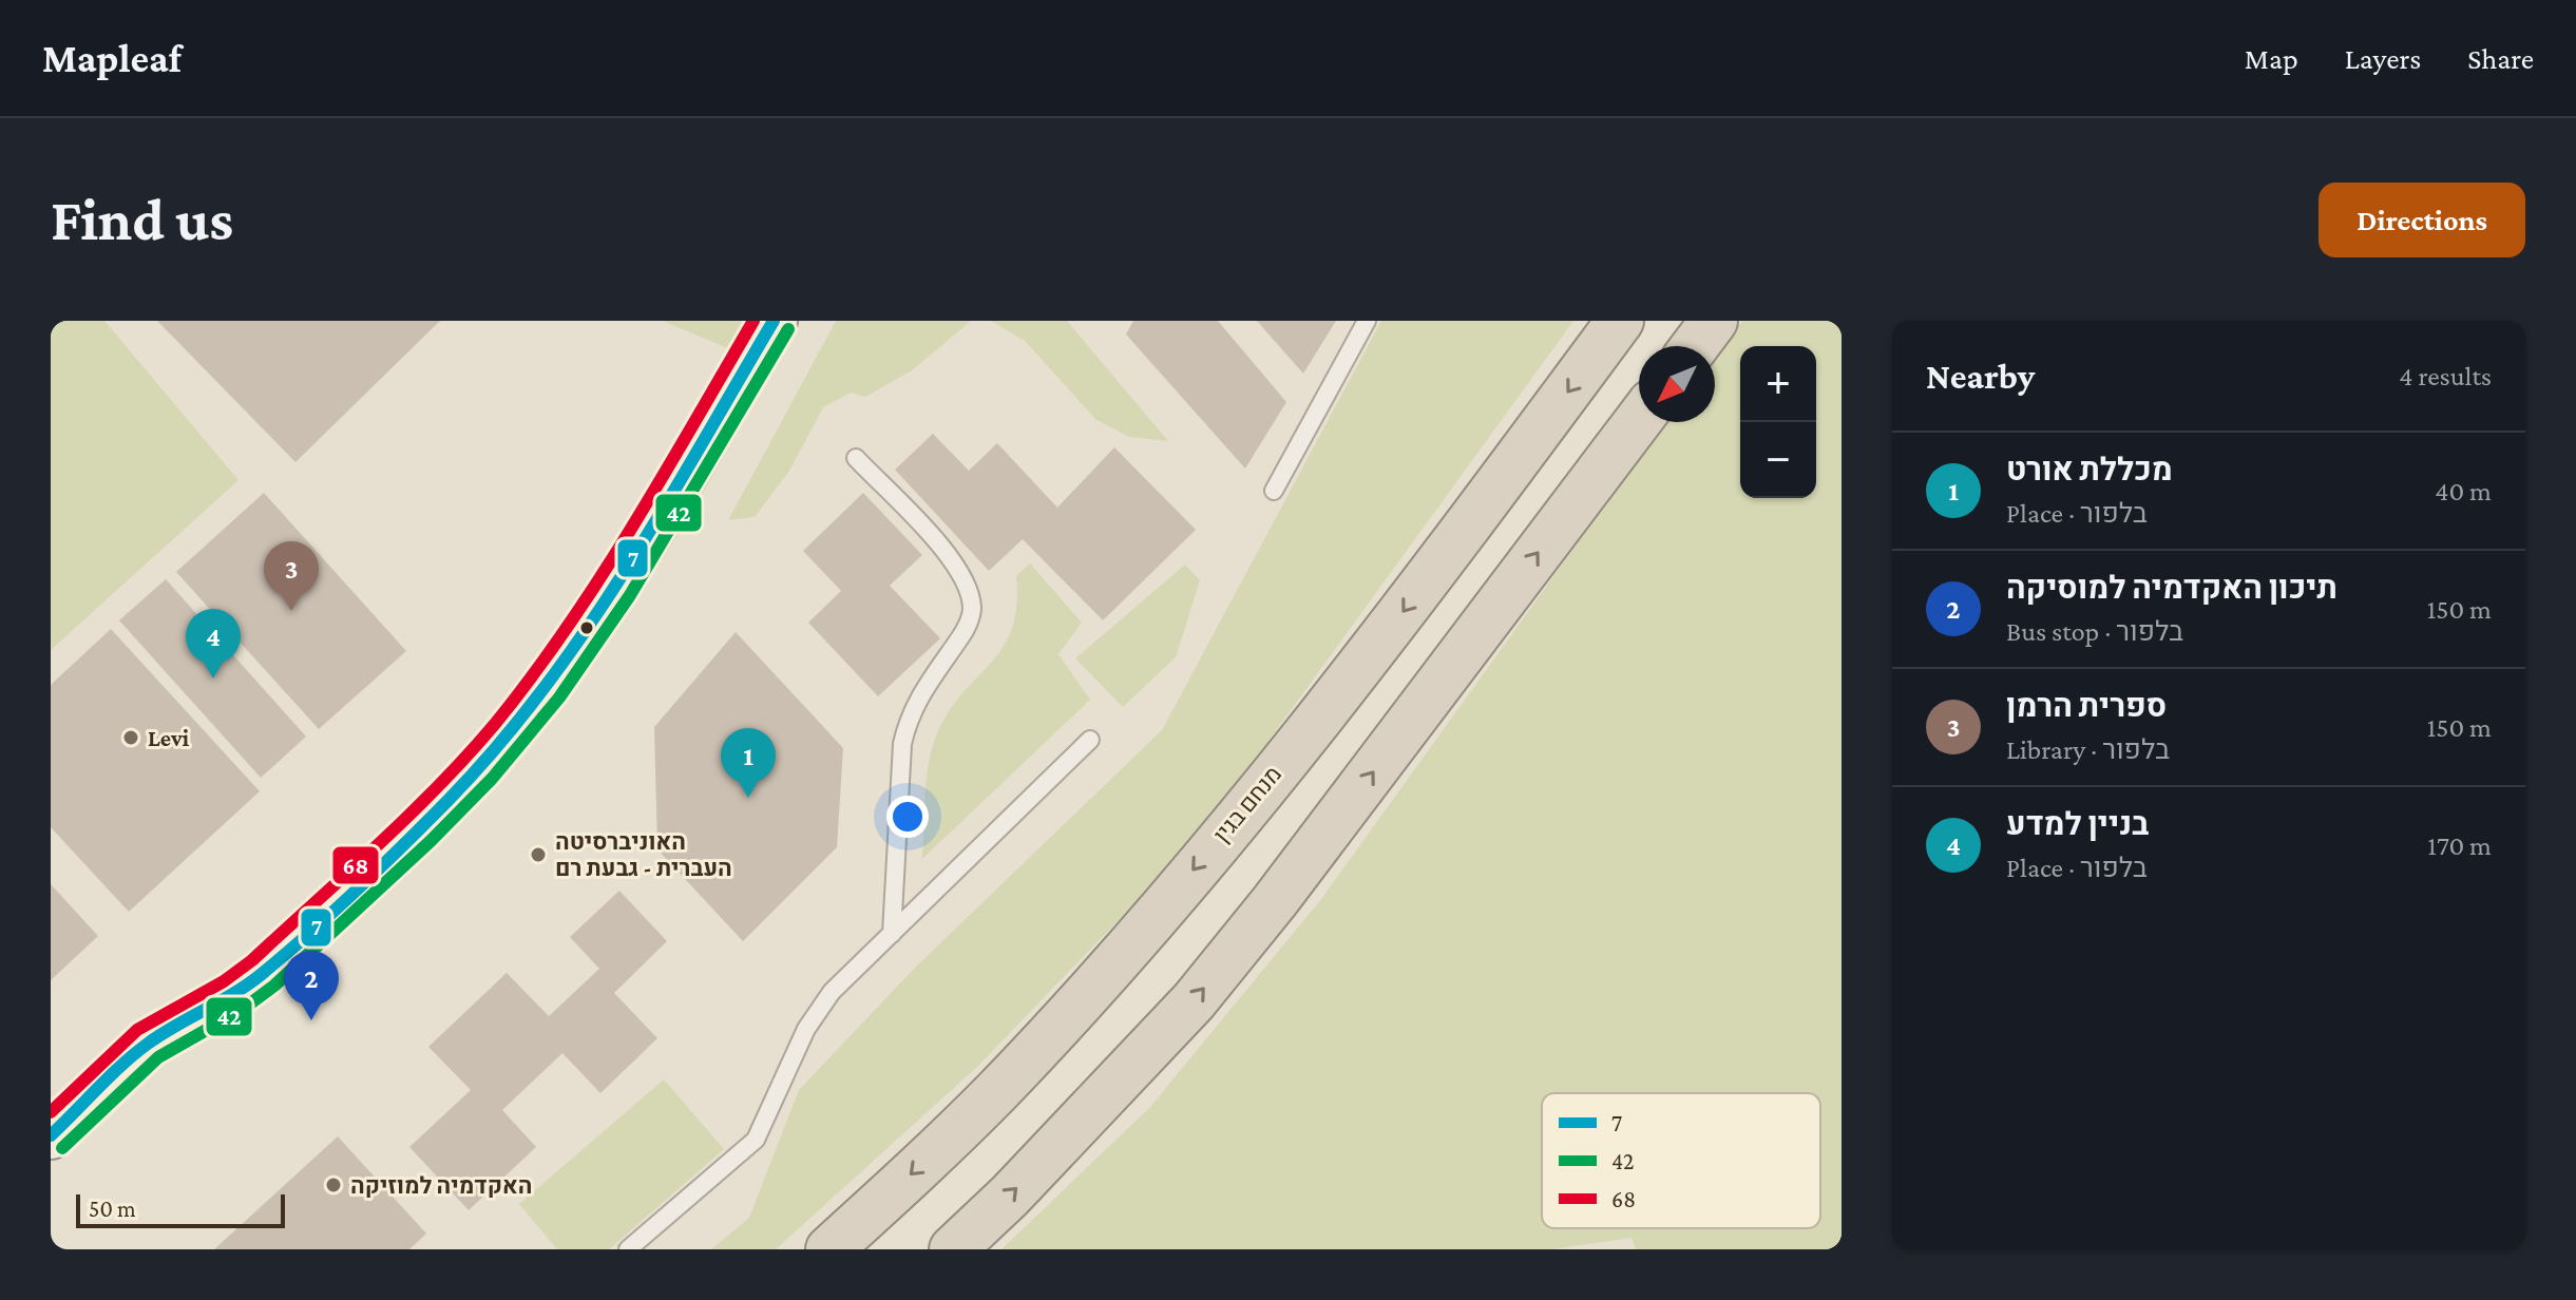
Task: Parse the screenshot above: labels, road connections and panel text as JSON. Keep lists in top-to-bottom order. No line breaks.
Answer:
{"streets":{"highway":["מנחם בגין"]},"places":["Levi","האוניברסיטה העברית - גבעת רם","האקדמיה למוזיקה"],"lines":["transit line 7","transit line 68","transit line 42"],"legend":["7","42","68"],"scale_bar":"50 m","north":"bottom left","page":{"header":"Mapleaf","nav":["Map","Layers","Share"],"buttons":"Directions","title":"Find us","heading":["Nearby","4 results"],"map_buttons":["+","−"],"list":[{"mark":"1","name":"מכללת אורט","note":"Place · בלפור","value":"40 m"},{"mark":"2","name":"תיכון האקדמיה למוסיקה","note":"Bus stop · בלפור","value":"150 m"},{"mark":"3","name":"ספרית הרמן","note":"Library · בלפור","value":"150 m"},{"mark":"4","name":"בניין למדע","note":"Place · בלפור","value":"170 m"}],"pins":["3","4","1","2"],"scale":"50 m"}}
